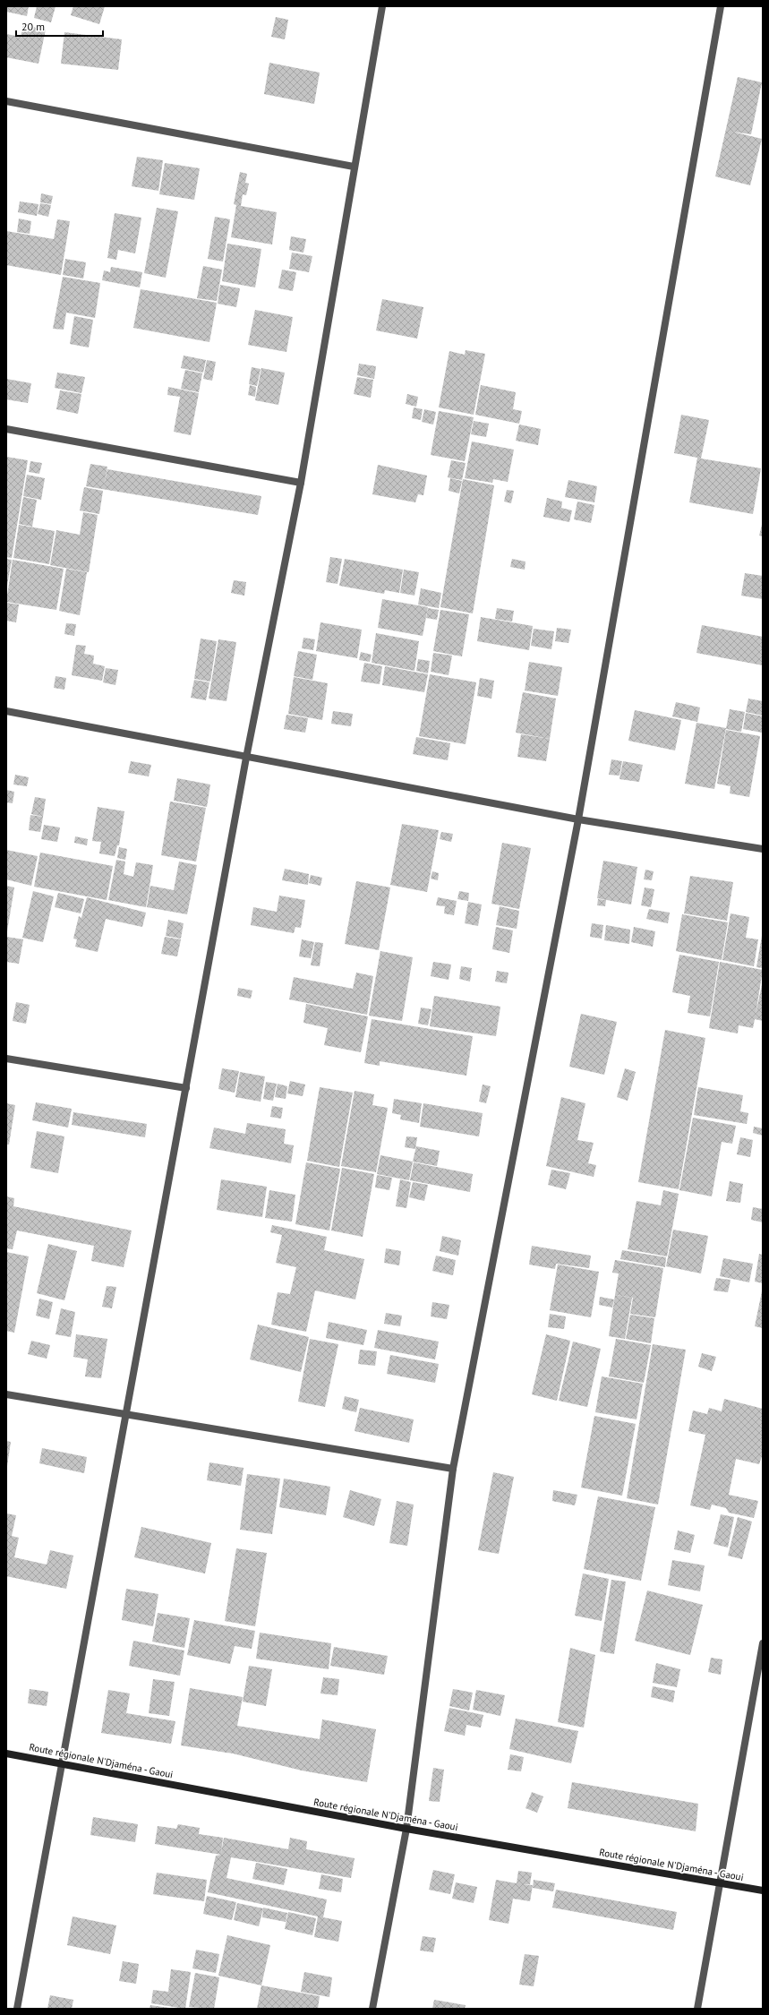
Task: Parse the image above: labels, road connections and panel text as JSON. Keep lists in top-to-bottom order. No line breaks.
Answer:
{"streets":{"street":["Route régionale N'Djaména - Gaoui"]},"scale_bar":"20 m"}
